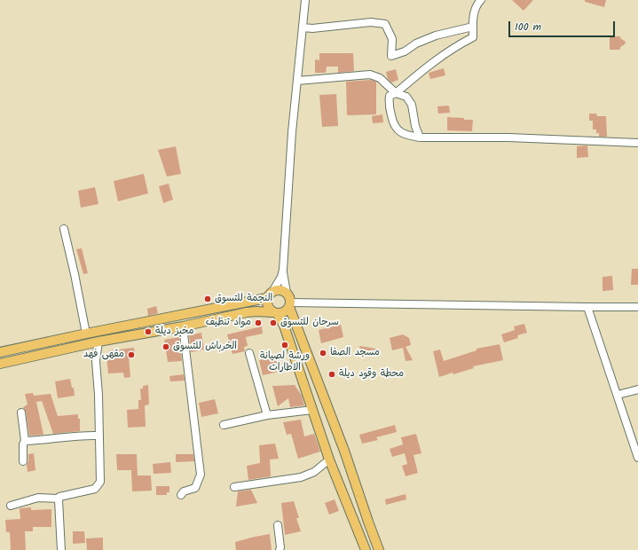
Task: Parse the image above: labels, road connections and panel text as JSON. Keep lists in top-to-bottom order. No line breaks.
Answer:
{"places":["النجمة للتسوق","مواد تنظيف","سرحان للتسوق","مخبز ديلة","ورشة لصيانة الاطارات","الخرباش للتسوق","مسجد الصفا","مقهى فهد","محطة وقود ديلة"],"scale_bar":"100 m"}
